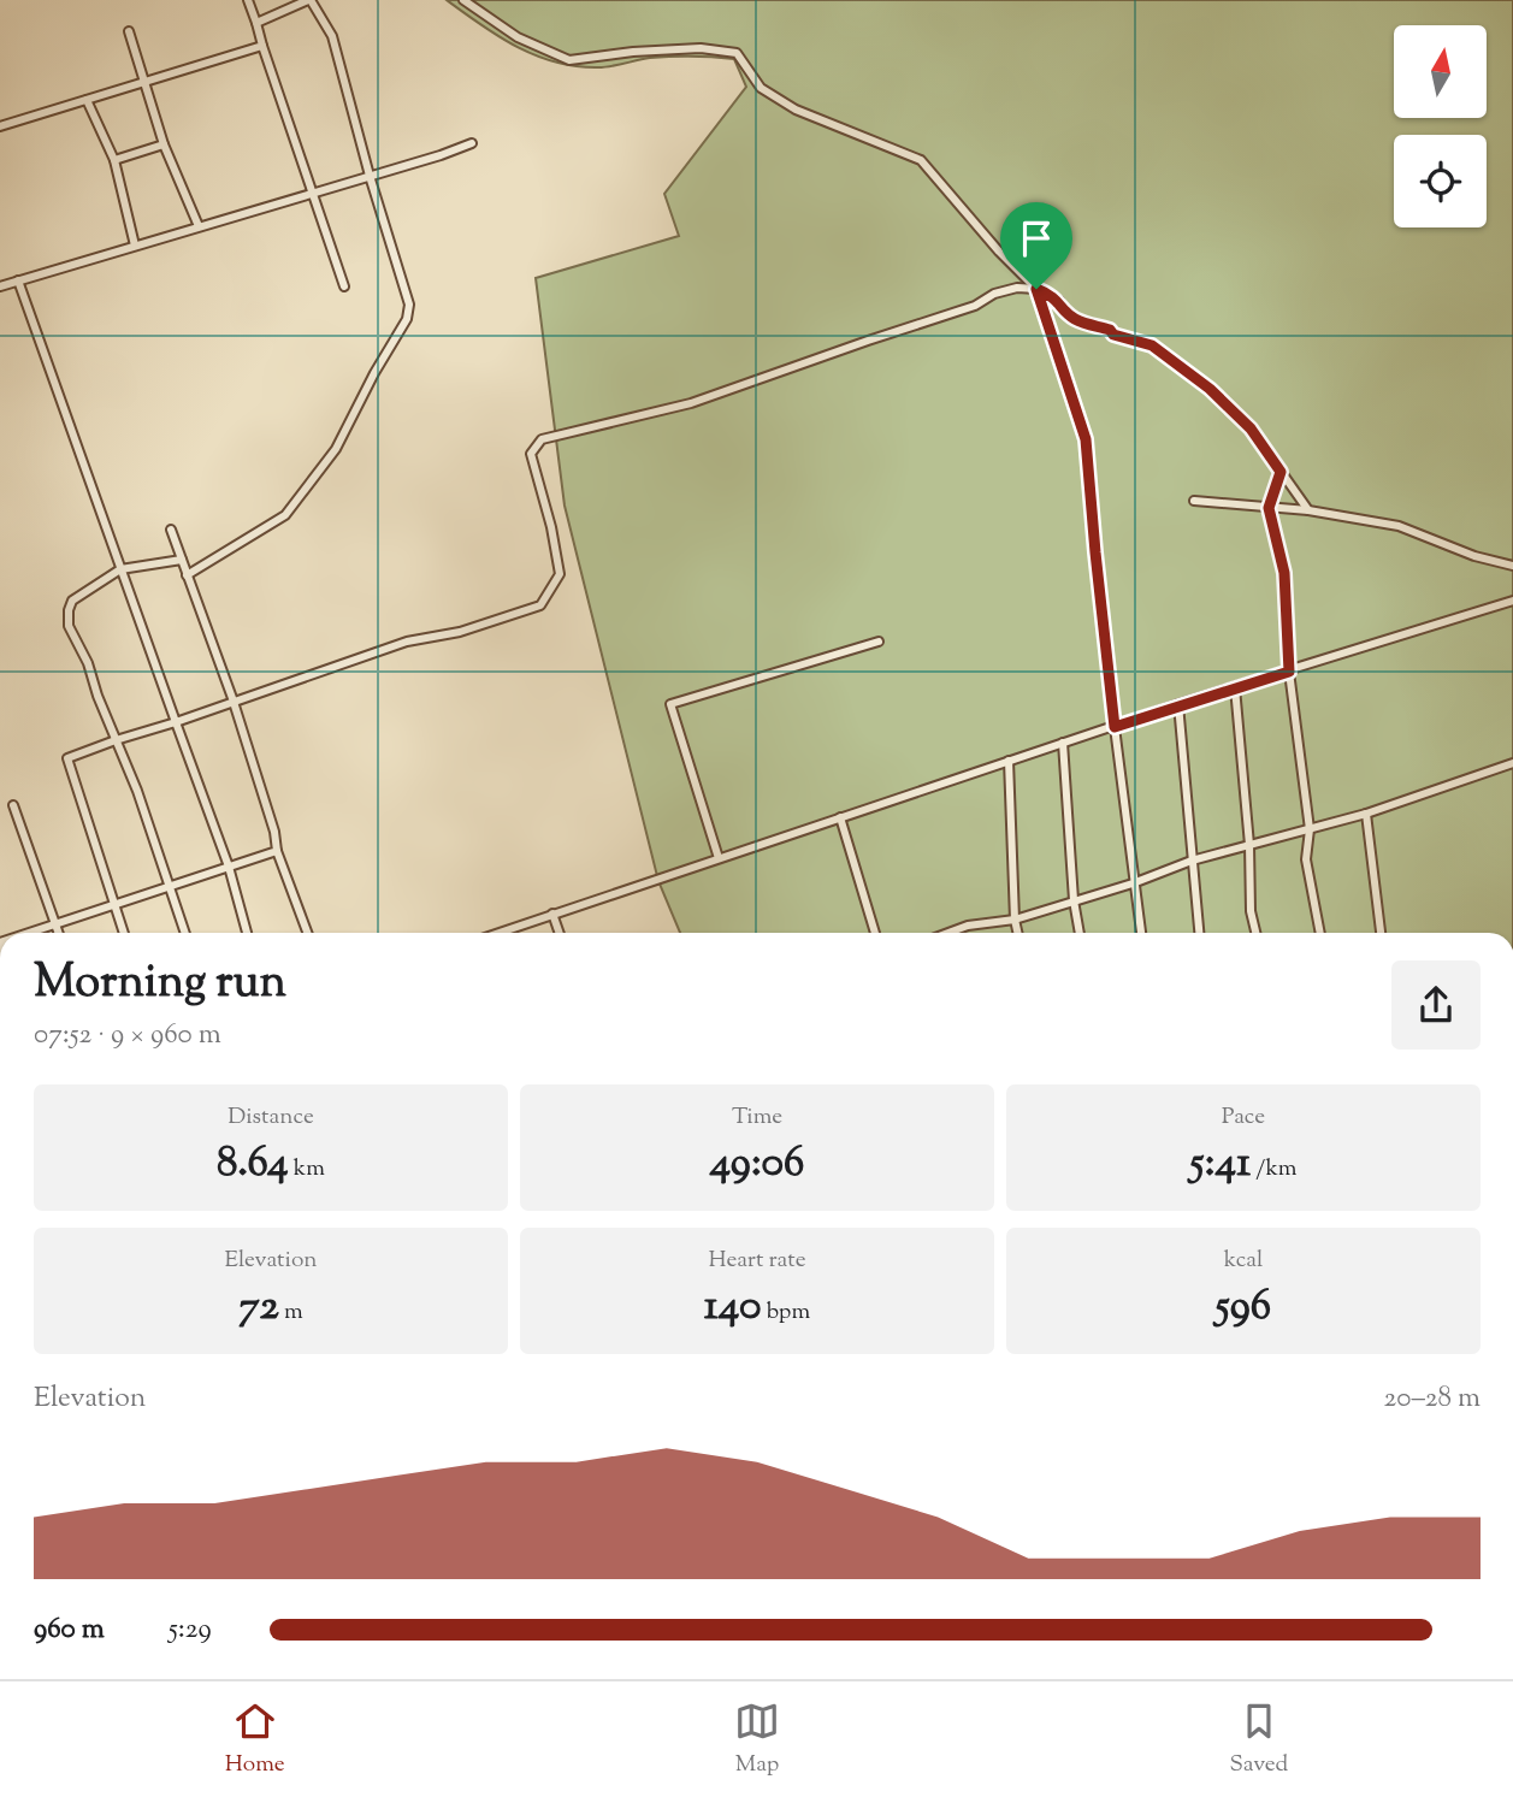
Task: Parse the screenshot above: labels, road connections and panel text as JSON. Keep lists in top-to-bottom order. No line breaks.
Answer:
{"north":"top","page":{"heading":["Morning run","07:52 · 9 × 960 m"],"stats":[["Distance","8.64 km"],["Time","49:06"],["Pace","5:41 /km"],["Elevation","72 m"],["Heart rate","140 bpm"],["kcal","596"]],"chart":["Elevation","20–28 m"],"list":[{"name":"960 m","note":"5:29"}],"tabs":["Home","Map","Saved"]}}
